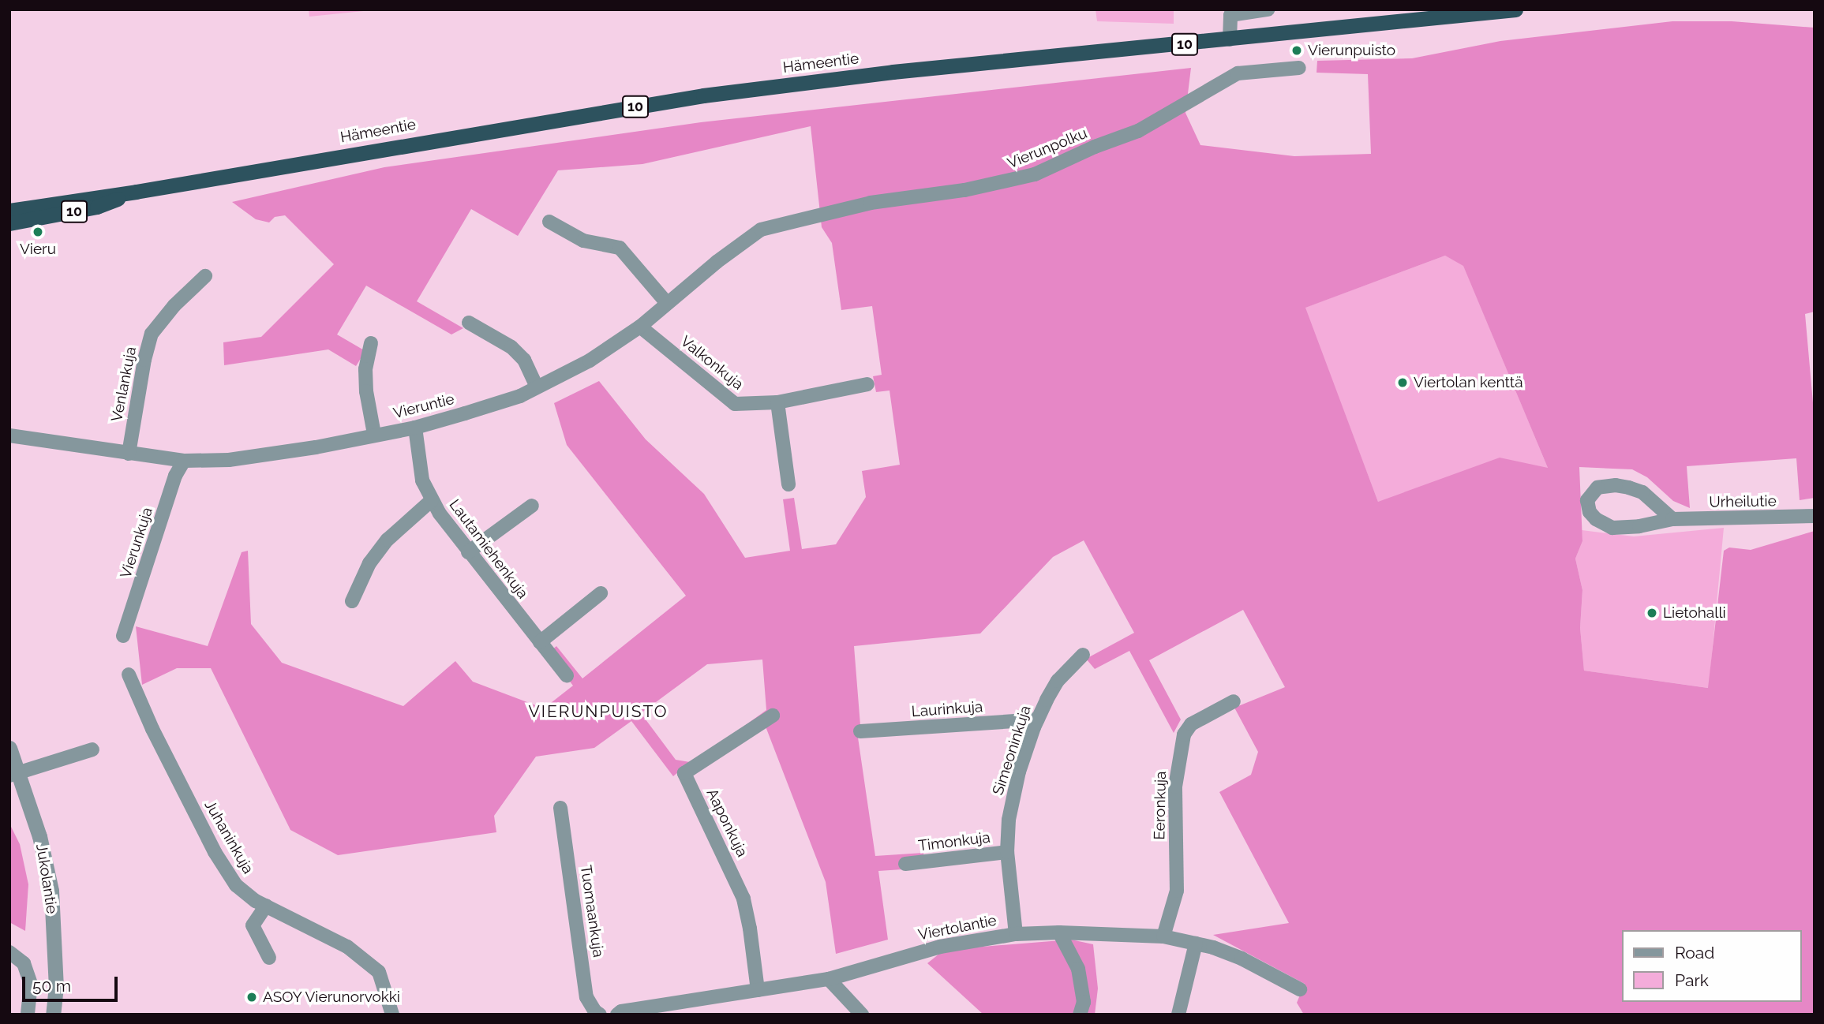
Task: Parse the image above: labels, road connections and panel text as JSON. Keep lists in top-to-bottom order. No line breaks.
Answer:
{"streets":{"highway":["10","Hämeentie"],"street":["Vierunpolku","Valkonkuja","Venlankuja","Vieruntie","Urheilutie","Vierunkuja","Lautamiehenkuja","Laurinkuja","Simeoninkuja","Eeronkuja","Aaponkuja","Juhaninkuja","Timonkuja","Jukolantie","Tuomaankuja","Viertolantie"]},"crossings":[["Vierunpolku","Vieruntie"],["Valkonkuja","Vieruntie"],["Venlankuja","Vieruntie"],["Vieruntie","Vierunkuja"],["Vieruntie","Lautamiehenkuja"],["Laurinkuja","Simeoninkuja"],["Simeoninkuja","Timonkuja"],["Simeoninkuja","Viertolantie"],["Eeronkuja","Viertolantie"],["Aaponkuja","Viertolantie"]],"districts":["VIERUNPUISTO"],"places":["Vierunpuisto","Vieru","Viertolan kenttä","Lietohalli","ASOY Vierunorvokki"],"legend":["Road","Park"],"scale_bar":"50 m"}
